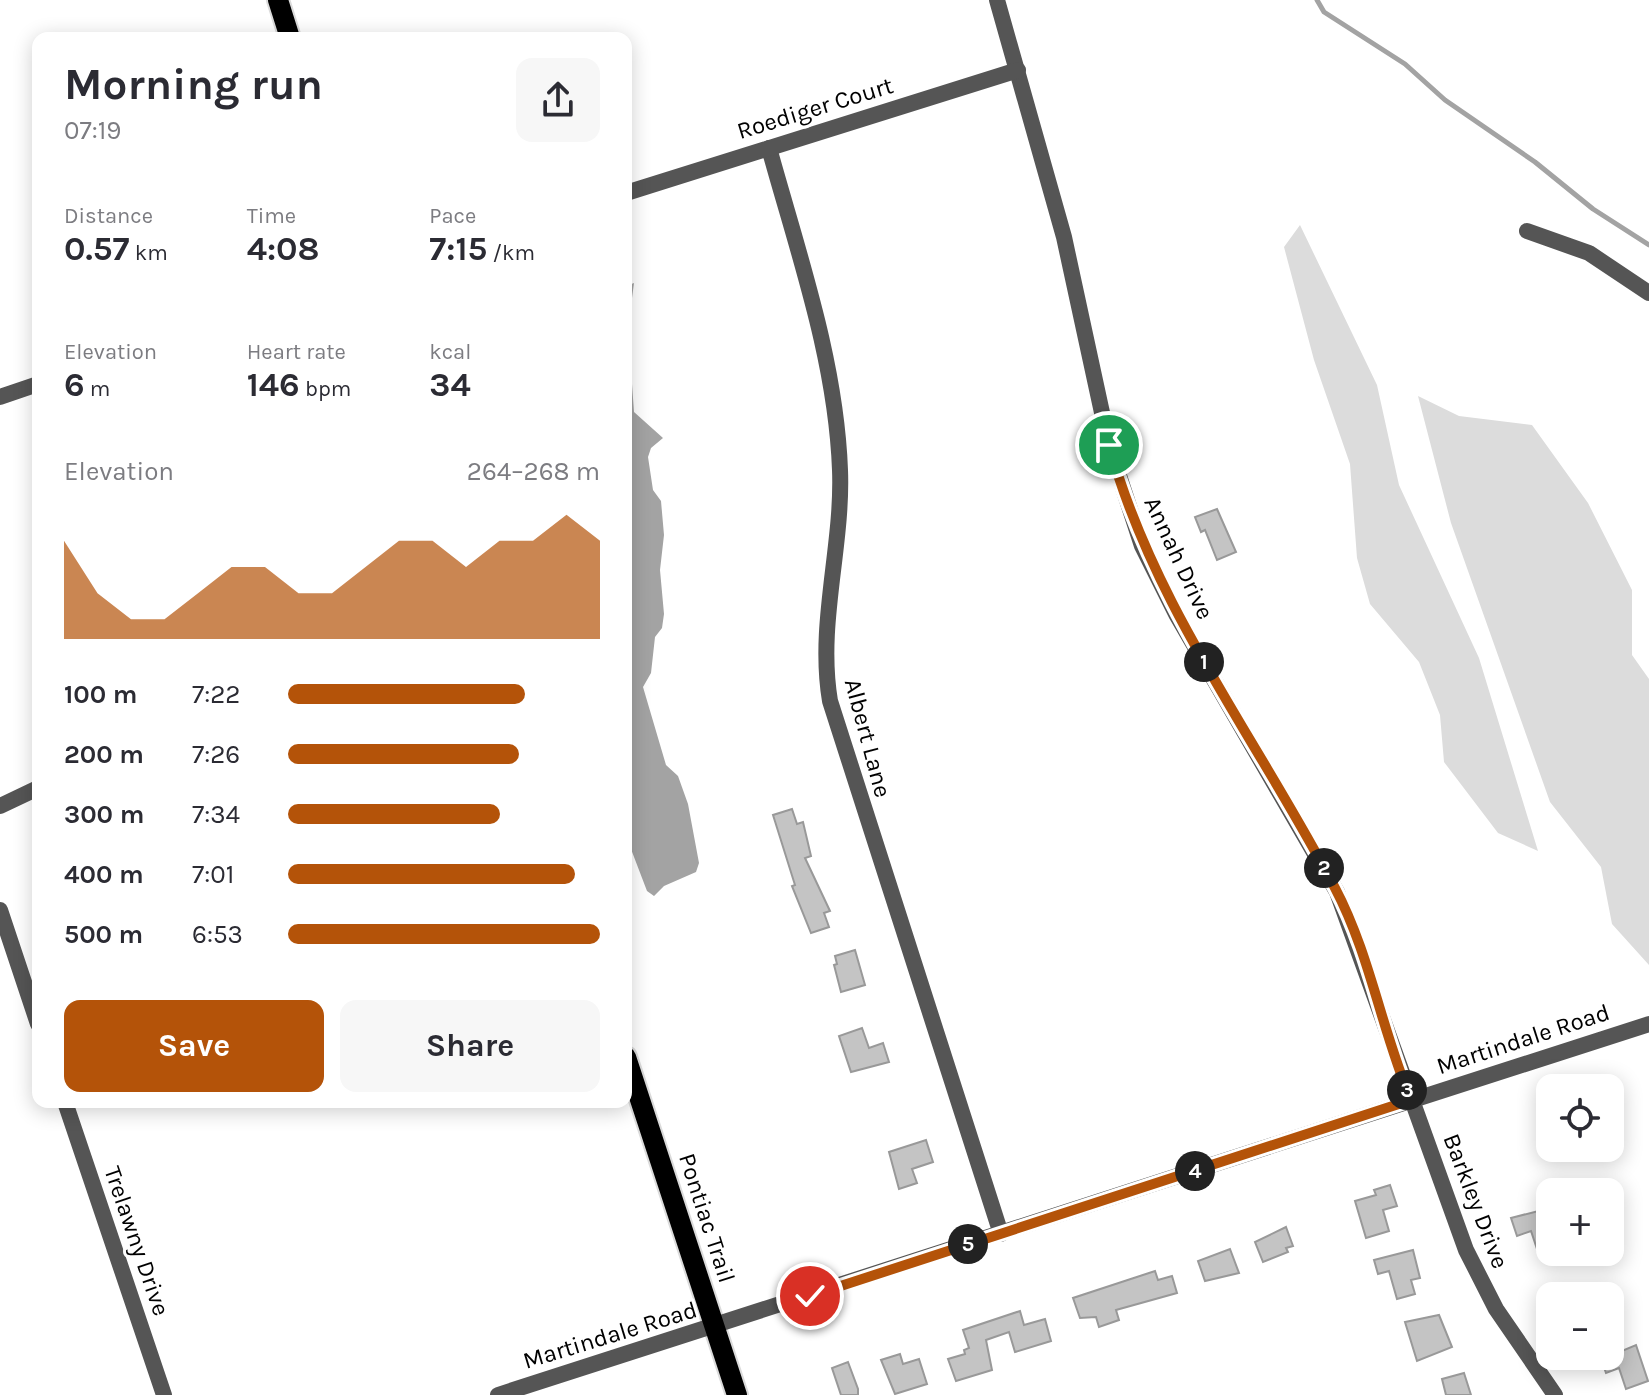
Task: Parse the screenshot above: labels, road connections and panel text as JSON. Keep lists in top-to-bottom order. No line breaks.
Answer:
{"streets":{"main road":["Pontiac Trail"],"street":["Roediger Court","Annah Drive","Albert Lane","Martindale Road","Barkley Drive","Trelawny Drive"]},"crossings":[["Roediger Court","Annah Drive"],["Roediger Court","Albert Lane"],["Annah Drive","Martindale Road"],["Annah Drive","Barkley Drive"],["Albert Lane","Martindale Road"],["Martindale Road","Barkley Drive"],["Martindale Road","Pontiac Trail"]],"page":{"heading":["Morning run","07:19"],"stats":[["Distance","0.57 km"],["Time","4:08"],["Pace","7:15 /km"],["Elevation","6 m"],["Heart rate","146 bpm"],["kcal","34"]],"chart":["Elevation","264–268 m"],"pins":["1","2","3","4","5"],"list":[{"name":"100 m","note":"7:22"},{"name":"200 m","note":"7:26"},{"name":"300 m","note":"7:34"},{"name":"400 m","note":"7:01"},{"name":"500 m","note":"6:53"}],"buttons":["Save","Share"],"map_buttons":["+","−"]}}
